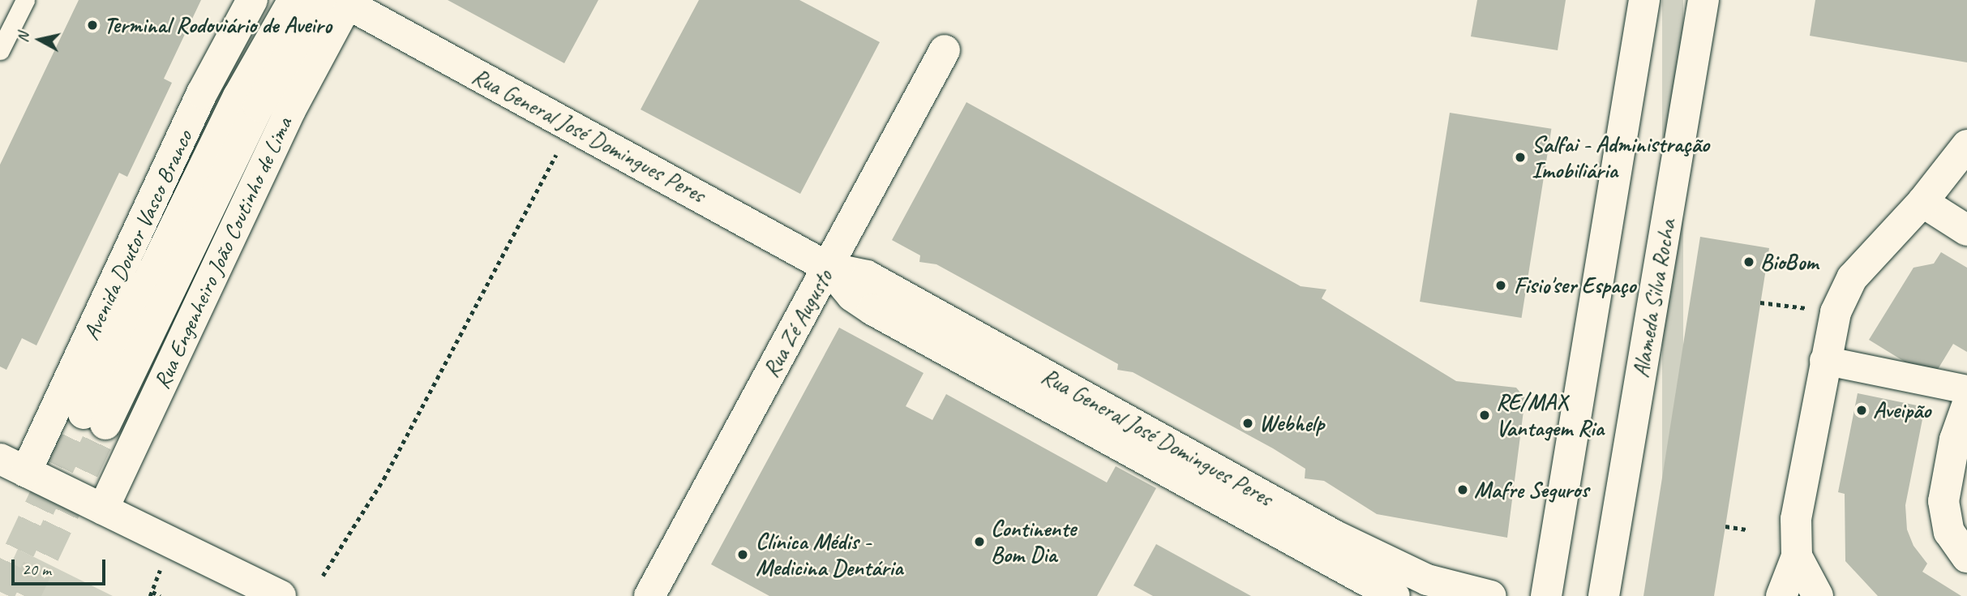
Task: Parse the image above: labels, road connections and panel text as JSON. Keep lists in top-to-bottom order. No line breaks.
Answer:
{"streets":{"street":["Rua General José Domingues Peres","Avenida Doutor Vasco Branco","Rua Engenheiro João Coutinho de Lima","Alameda Silva Rocha","Rua Zé Augusto"]},"crossings":[["Rua General José Domingues Peres","Avenida Doutor Vasco Branco"],["Rua General José Domingues Peres","Rua Engenheiro João Coutinho de Lima"],["Rua General José Domingues Peres","Rua Zé Augusto"],["Avenida Doutor Vasco Branco","Rua Engenheiro João Coutinho de Lima"]],"places":["Terminal Rodoviário de Aveiro","Salfai - Administração Imobiliária","BioBom","Fisio'ser Espaço","Aveipão","RE/MAX Vantagem Ria","Webhelp","Mafre Seguros","Continente Bom Dia","Clínica Médis - Medicina Dentária"],"scale_bar":"20 m","north":"left"}
